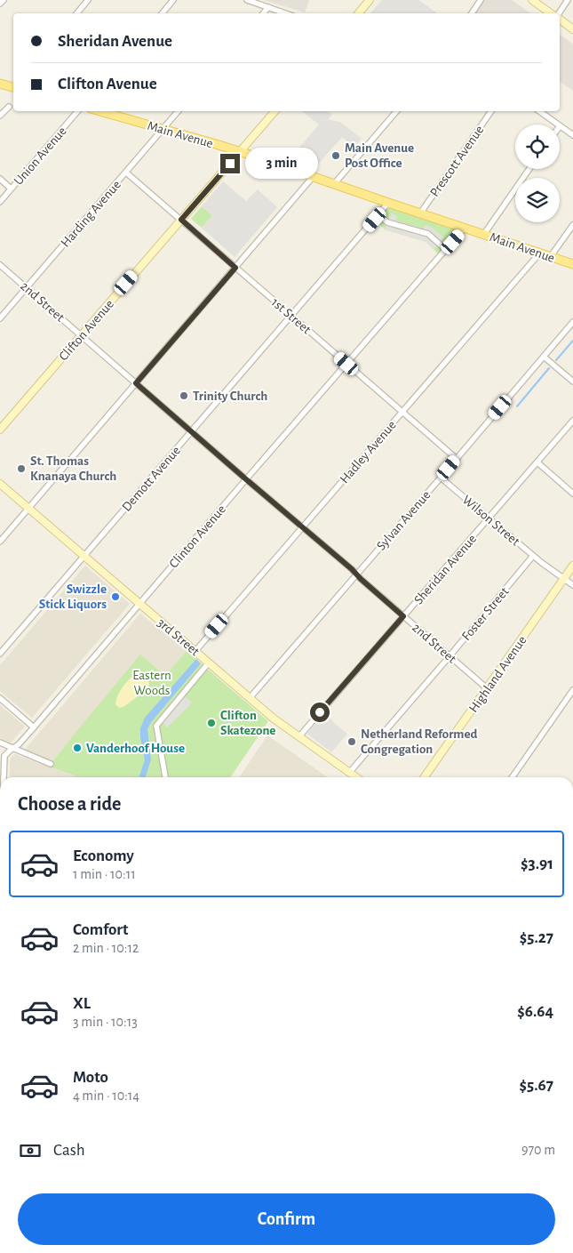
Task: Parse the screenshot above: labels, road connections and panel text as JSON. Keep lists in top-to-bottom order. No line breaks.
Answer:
{"streets":{"main road":["Main Avenue"],"street":["Union Avenue","Prescott Avenue","Harding Avenue","2nd Street","1st Street","Clifton Avenue","Hadley Avenue","Demott Avenue","Sylvan Avenue","Wilson Street","Clinton Avenue","Sheridan Avenue","Foster Street","3rd Street","Highland Avenue"]},"crossings":[["Main Avenue","Prescott Avenue"],["Main Avenue","Harding Avenue"],["Main Avenue","Clifton Avenue"],["Main Avenue","Hadley Avenue"],["Main Avenue","Demott Avenue"],["Main Avenue","Clinton Avenue"],["Harding Avenue","2nd Street"],["Harding Avenue","1st Street"],["2nd Street","Clifton Avenue"],["2nd Street","Hadley Avenue"],["2nd Street","Demott Avenue"],["2nd Street","Sylvan Avenue"],["2nd Street","Clinton Avenue"],["2nd Street","Sheridan Avenue"],["2nd Street","Foster Street"],["2nd Street","Highland Avenue"],["1st Street","Clifton Avenue"],["1st Street","Hadley Avenue"],["1st Street","Demott Avenue"],["1st Street","Sylvan Avenue"],["1st Street","Clinton Avenue"],["Hadley Avenue","3rd Street"],["Demott Avenue","3rd Street"],["Sylvan Avenue","Wilson Street"],["Sylvan Avenue","3rd Street"],["Wilson Street","Sheridan Avenue"],["Wilson Street","Foster Street"],["Wilson Street","Highland Avenue"],["Clinton Avenue","3rd Street"],["Sheridan Avenue","3rd Street"],["Foster Street","3rd Street"]],"parks":["Eastern Woods"],"places":["Main Avenue Post Office","Trinity Church","St. Thomas Knanaya Church","Swizzle Stick Liquors","Clifton Skatezone","Netherland Reformed Congregation","Vanderhoof House"],"page":{"banner":["Sheridan Avenue","Clifton Avenue"],"bubble":"3 min","heading":"Choose a ride","list":[{"name":"Economy","note":"1 min · 10:11","value":"$3.91"},{"name":"Comfort","note":"2 min · 10:12","value":"$5.27"},{"name":"XL","note":"3 min · 10:13","value":"$6.64"},{"name":"Moto","note":"4 min · 10:14","value":"$5.67"}],"pay":["Cash","970 m"],"buttons":"Confirm"}}
